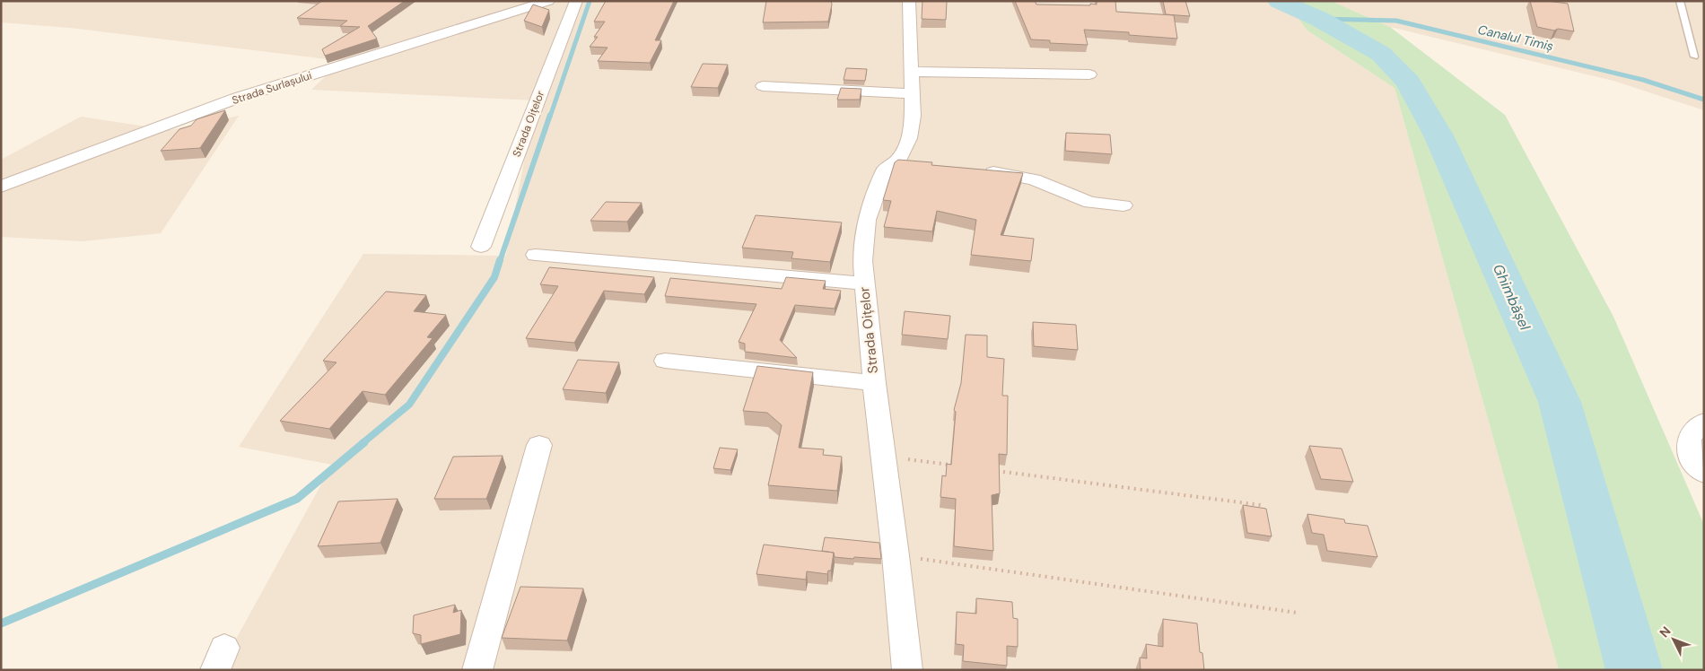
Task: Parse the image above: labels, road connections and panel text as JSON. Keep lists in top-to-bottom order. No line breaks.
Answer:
{"streets":{"street":["Strada Surlașului","Strada Oițelor"]},"water":["Canalul Timiș","Ghimbășel"],"north":"top left"}
